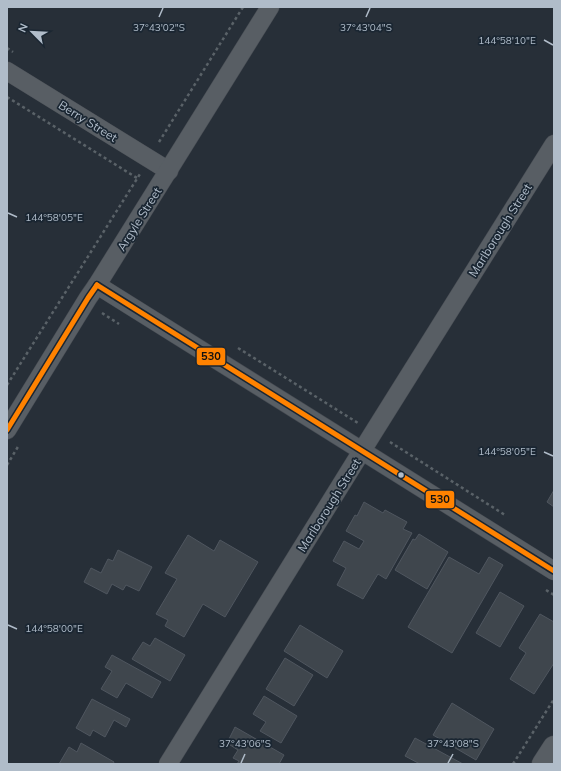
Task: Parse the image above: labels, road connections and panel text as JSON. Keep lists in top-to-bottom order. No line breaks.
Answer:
{"streets":{"street":["Berry Street","Argyle Street","Marlborough Street"]},"crossings":[["Berry Street","Argyle Street"]],"lines":["transit line 530"],"north":"top left","coordinates":["37°43'02\"S","37°43'04\"S","144°58'10\"E","144°58'05\"E","144°58'00\"E","37°43'06\"S","37°43'08\"S"]}
